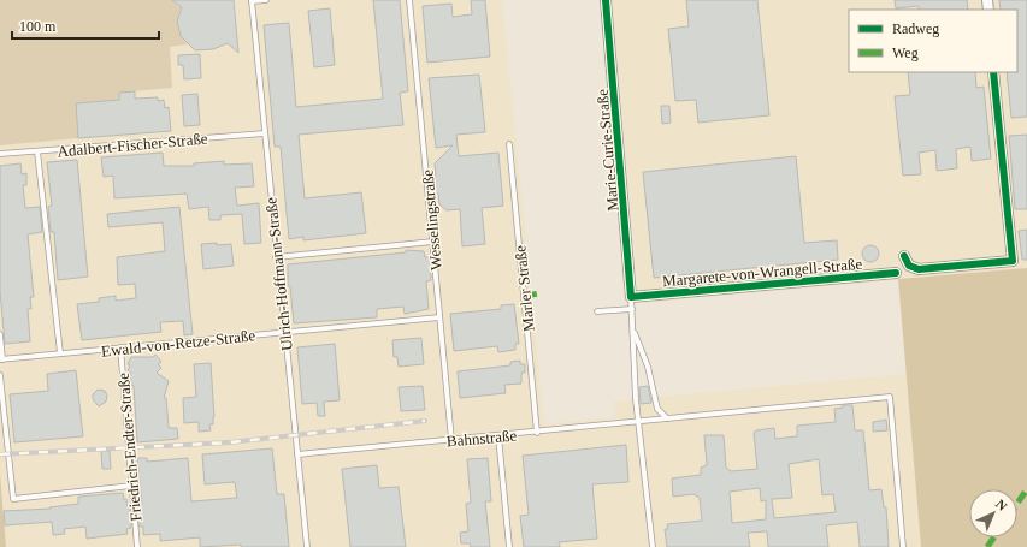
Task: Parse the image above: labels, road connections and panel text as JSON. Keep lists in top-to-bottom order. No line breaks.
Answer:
{"streets":{"street":["Marie-Curie-Straße","Margarete-von-Wrangell-Straße"],"lane":["Adalbert-Fischer-Straße","Wesselingstraße","Ulrich-Hoffmann-Straße","Marler Straße","Ewald-von-Retze-Straße","Bahnstraße","Friedrich-Endter-Straße"]},"crossings":[["Adalbert-Fischer-Straße","Ulrich-Hoffmann-Straße"],["Marie-Curie-Straße","Margarete-von-Wrangell-Straße"],["Marie-Curie-Straße","Bahnstraße"],["Wesselingstraße","Ewald-von-Retze-Straße"],["Wesselingstraße","Bahnstraße"],["Ulrich-Hoffmann-Straße","Ewald-von-Retze-Straße"],["Ulrich-Hoffmann-Straße","Bahnstraße"],["Marler Straße","Bahnstraße"],["Ewald-von-Retze-Straße","Friedrich-Endter-Straße"]],"legend":["Radweg","Weg"],"scale_bar":"100 m","north":"top right"}
